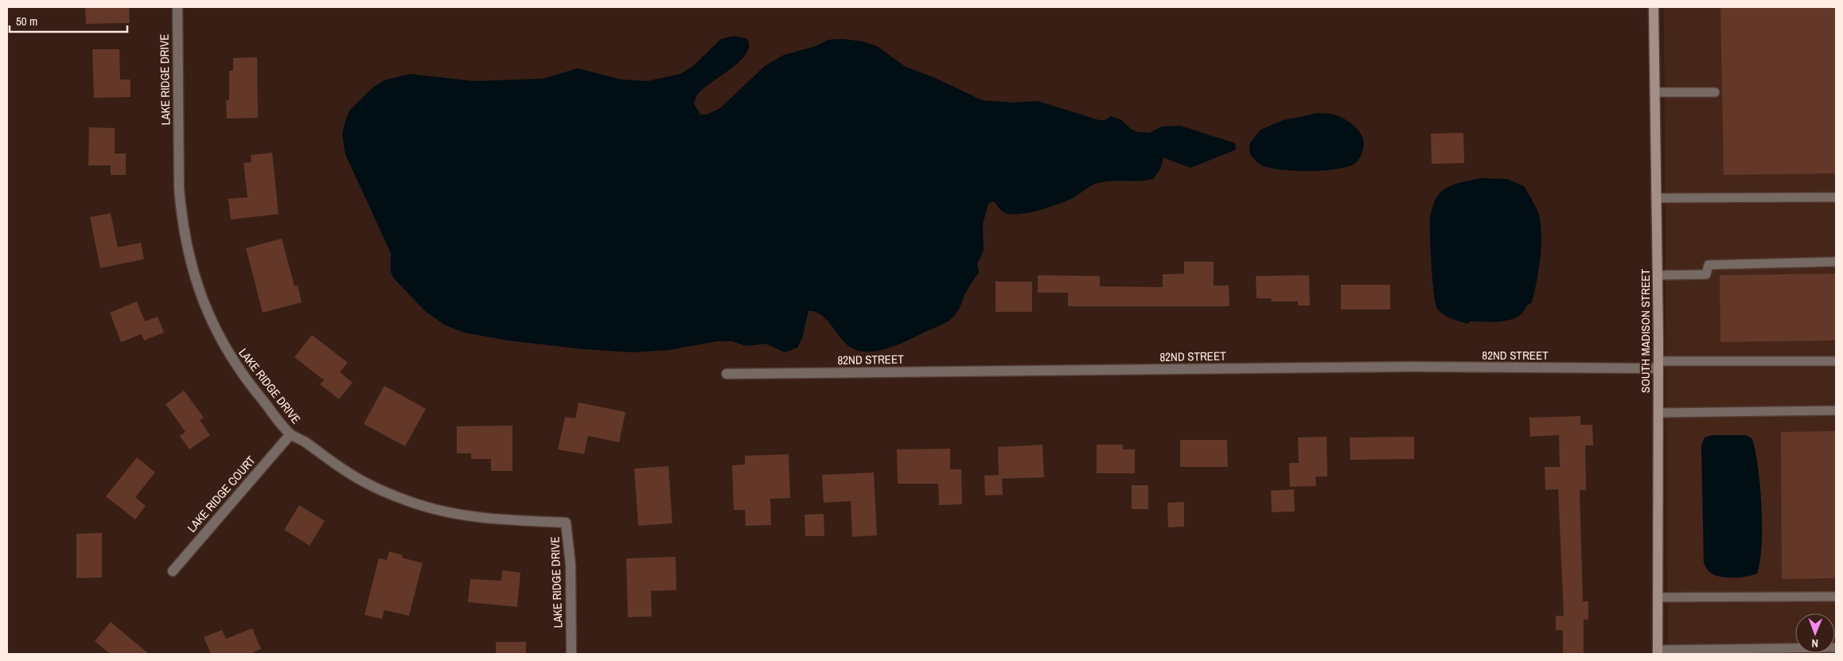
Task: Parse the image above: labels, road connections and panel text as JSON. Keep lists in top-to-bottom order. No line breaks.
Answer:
{"streets":{"street":["LAKE RIDGE DRIVE","SOUTH MADISON STREET","82ND STREET","LAKE RIDGE COURT"]},"crossings":[["LAKE RIDGE DRIVE","LAKE RIDGE COURT"],["SOUTH MADISON STREET","82ND STREET"]],"scale_bar":"50 m","north":"bottom"}
